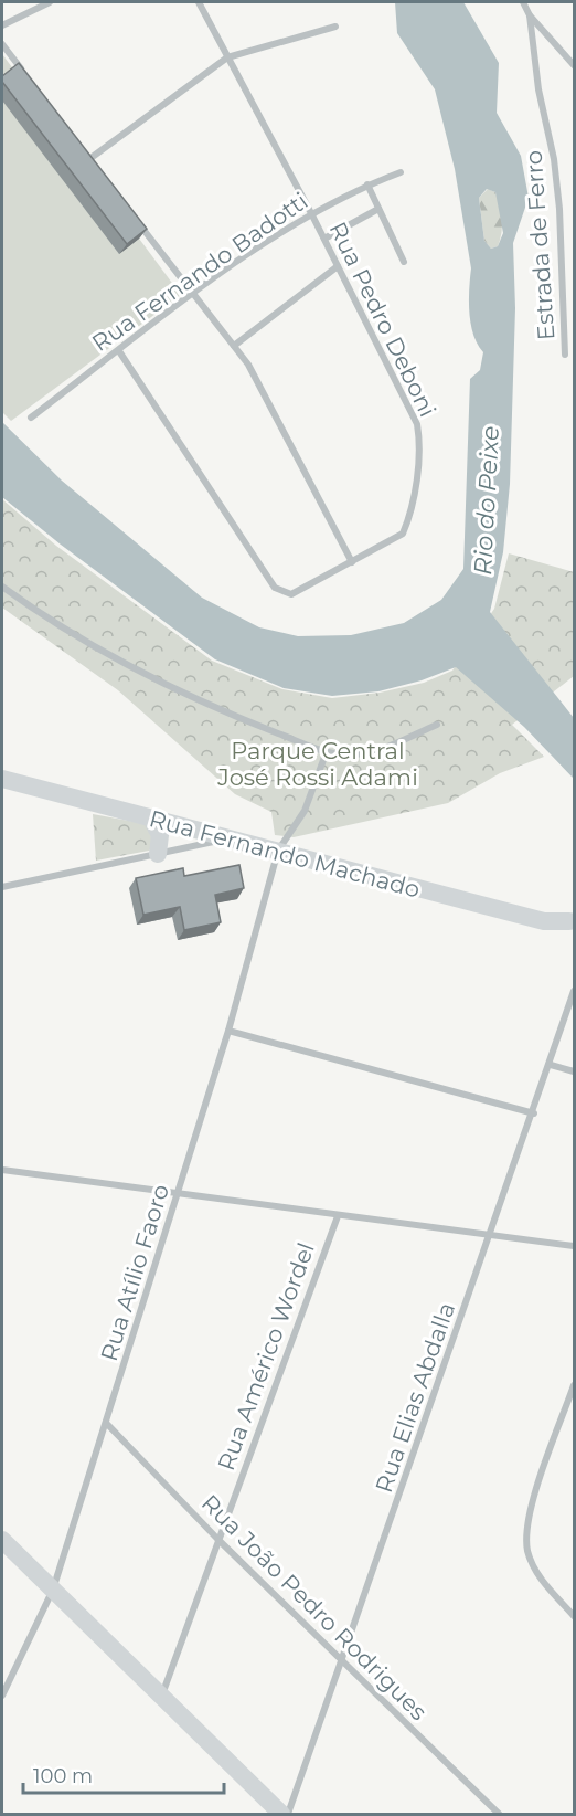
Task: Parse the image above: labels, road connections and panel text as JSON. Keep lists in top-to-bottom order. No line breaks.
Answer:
{"streets":{"main road":["Rua Fernando Machado"],"street":["Estrada de Ferro","Rua Fernando Badotti","Rua Pedro Deboni","Rua Atílio Faoro","Rua Américo Wordel","Rua Elias Abdalla","Rua João Pedro Rodrigues"]},"crossings":[["Rua Fernando Badotti","Rua Pedro Deboni"],["Rua Fernando Machado","Rua Atílio Faoro"],["Rua Atílio Faoro","Rua João Pedro Rodrigues"],["Rua Américo Wordel","Rua João Pedro Rodrigues"],["Rua Elias Abdalla","Rua João Pedro Rodrigues"]],"water":["Rio do Peixe"],"parks":["Parque Central José Rossi Adami"],"scale_bar":"100 m"}
